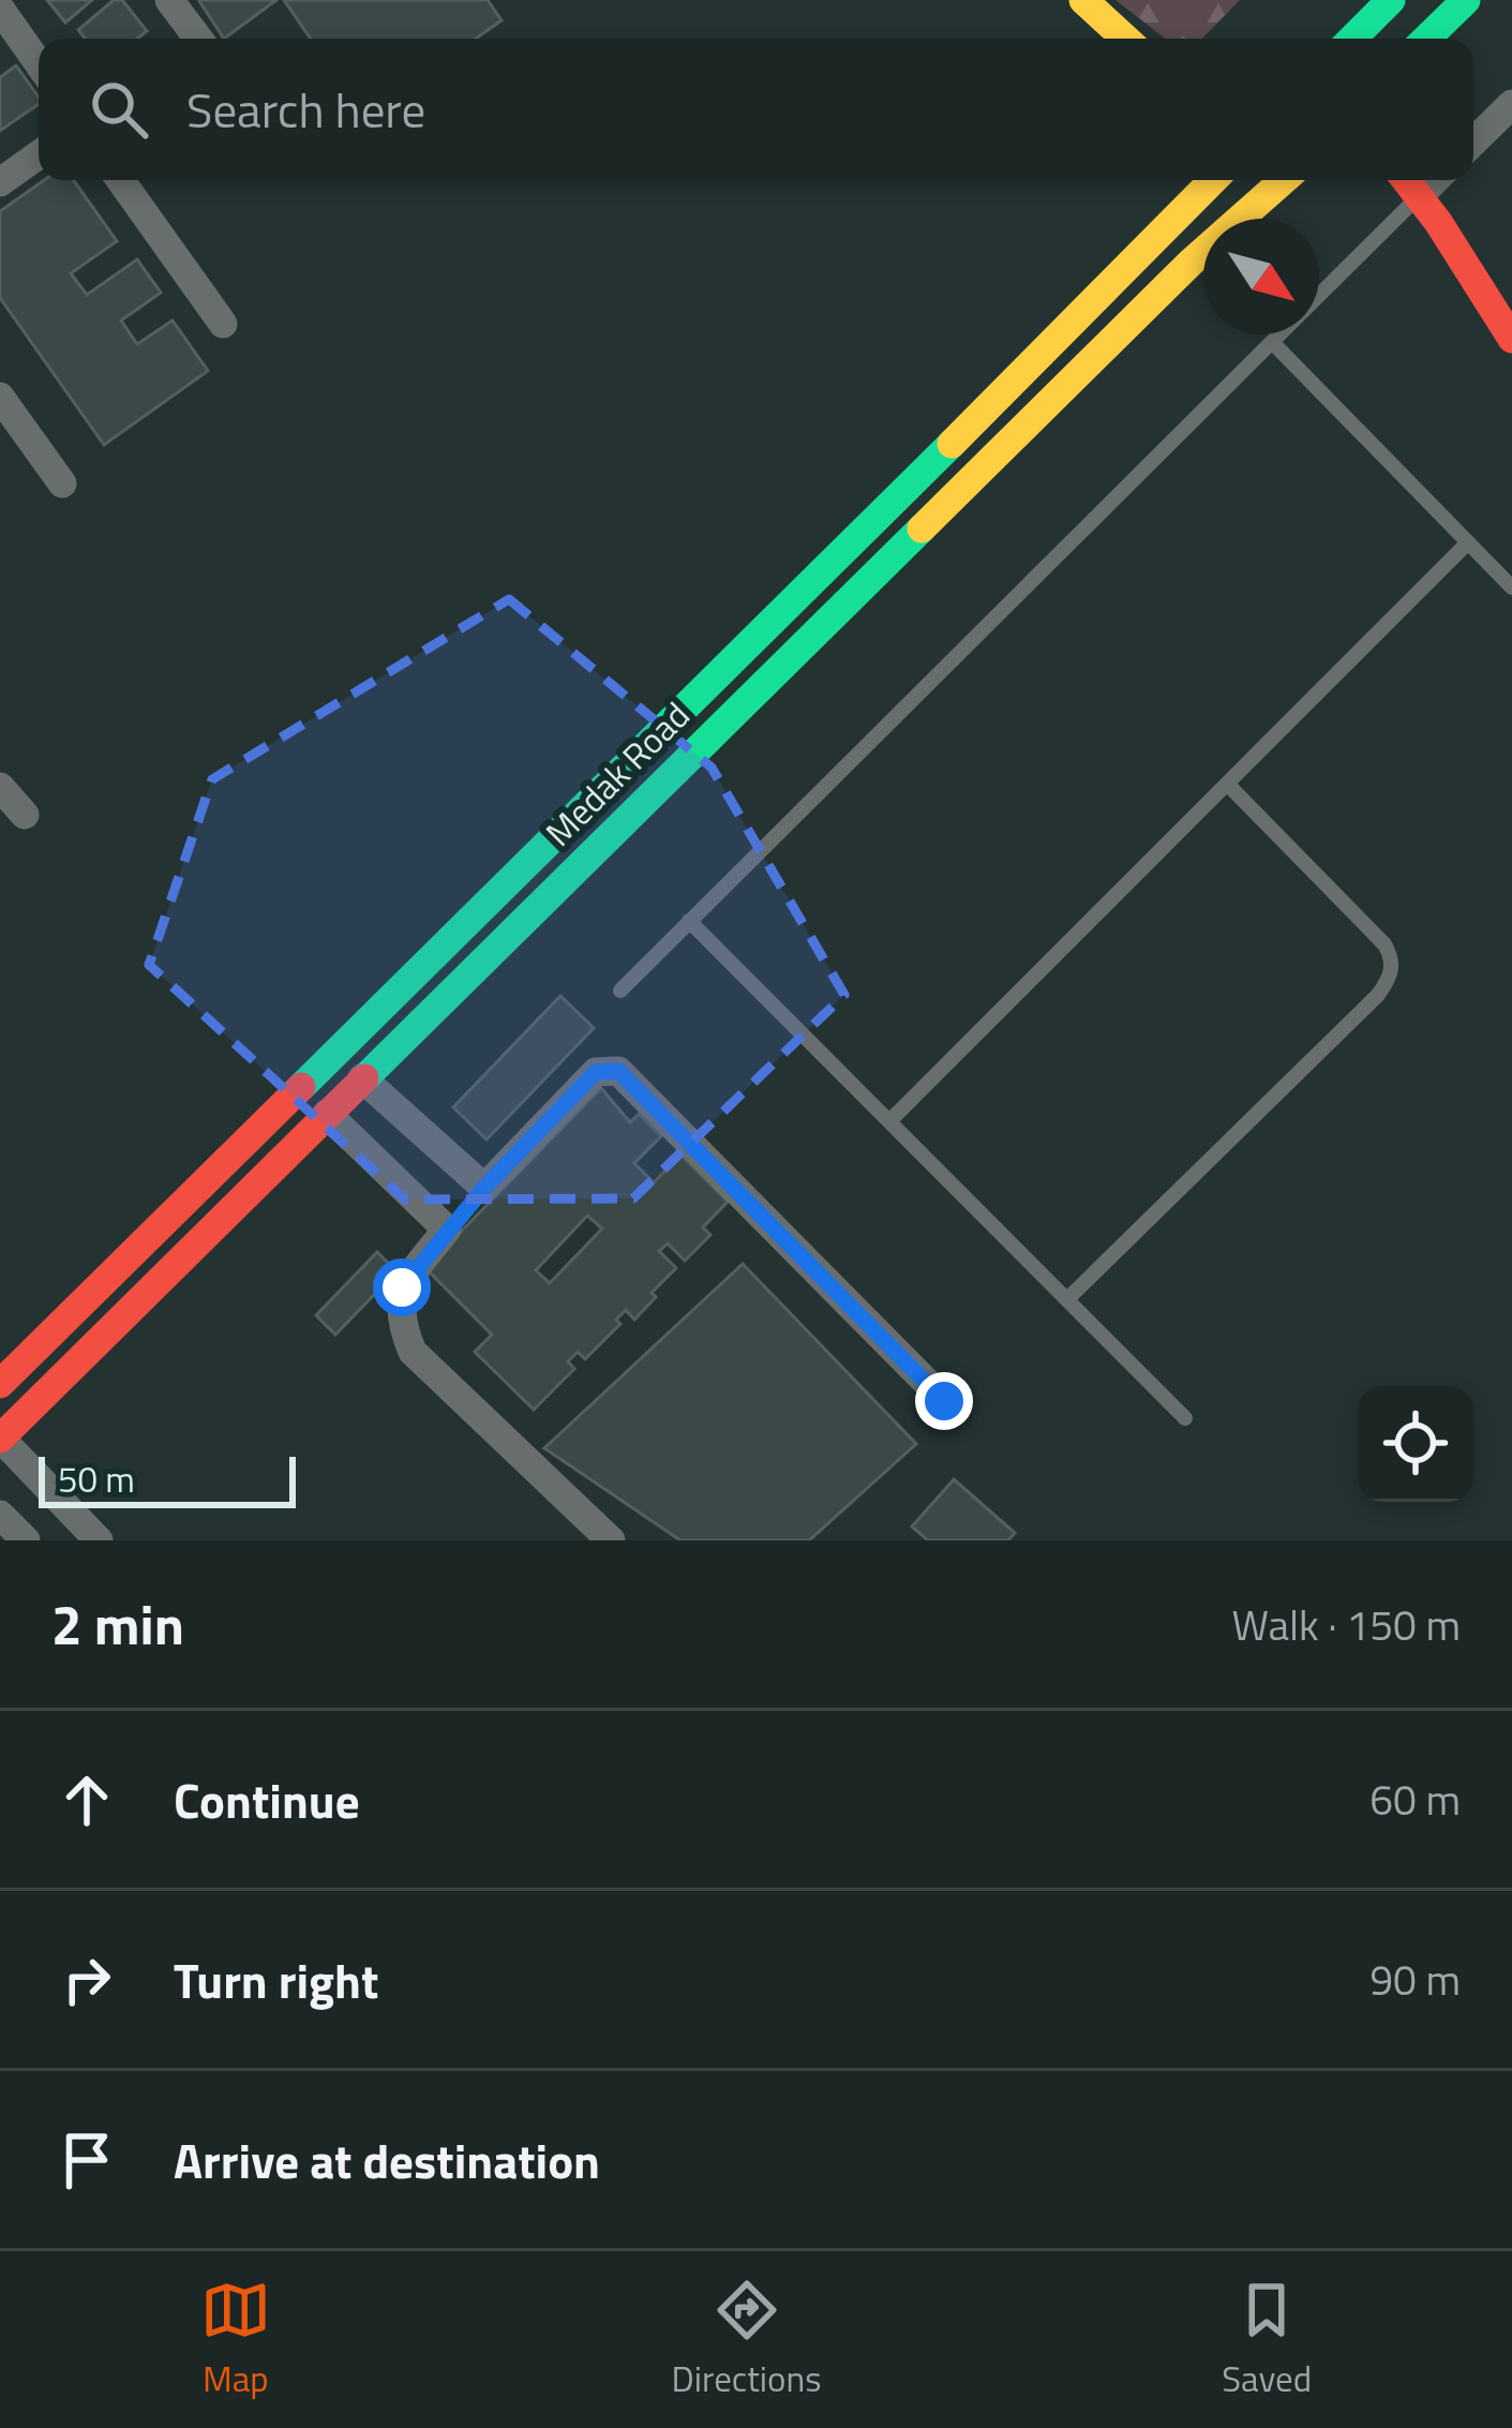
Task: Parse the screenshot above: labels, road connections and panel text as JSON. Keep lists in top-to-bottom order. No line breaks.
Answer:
{"streets":{"main road":["Medak Road"]},"scale_bar":"50 m","north":"bottom right","page":{"search":"Search here","scale":"50 m","heading":["2 min","Walk · 150 m"],"list":[["Continue","60 m"],["Turn right","90 m"],"Arrive at destination"],"nav":["Map","Directions","Saved"]}}
